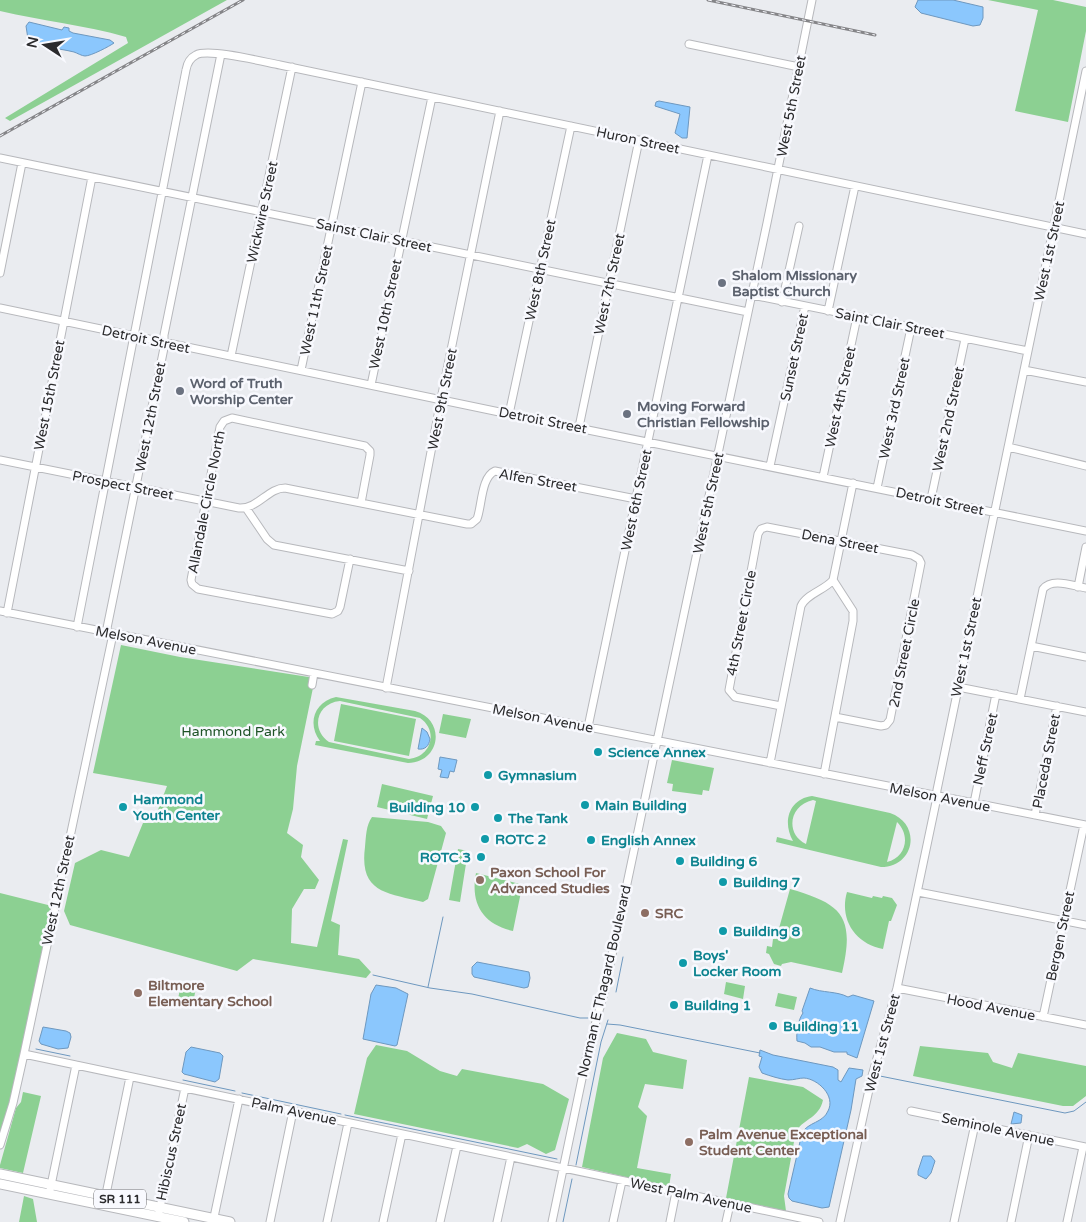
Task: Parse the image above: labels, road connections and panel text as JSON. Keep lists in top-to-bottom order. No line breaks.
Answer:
{"streets":{"main road":["SR 111"],"street":["West 5th Street","Huron Street","Wickwire Street","Sainst Clair Street","West 1st Street","West 8th Street","West 7th Street","West 11th Street","West 10th Street","Saint Clair Street","Detroit Street","Sunset Street","West 15th Street","West 4th Street","West 9th Street","West 3rd Street","West 12th Street","West 2nd Street","Alfen Street","Prospect Street","West 6th Street","Allandale Circle North","Dena Street","4th Street Circle","Melson Avenue","2nd Street Circle","Neff Street","Placeda Street","Bergen Street","Norman E Thagard Boulevard","Hood Avenue","Palm Avenue","Seminole Avenue","Hibiscus Street","West Palm Avenue"]},"crossings":[["West 5th Street","Huron Street"],["West 5th Street","Sainst Clair Street"],["West 5th Street","Saint Clair Street"],["West 5th Street","Detroit Street"],["West 5th Street","Melson Avenue"],["West 5th Street","Norman E Thagard Boulevard"],["Huron Street","Wickwire Street"],["Huron Street","Sainst Clair Street"],["Huron Street","West 1st Street"],["Huron Street","West 8th Street"],["Huron Street","West 7th Street"],["Huron Street","West 11th Street"],["Huron Street","West 10th Street"],["Huron Street","West 9th Street"],["Huron Street","West 12th Street"],["Huron Street","West 6th Street"],["Wickwire Street","Sainst Clair Street"],["Wickwire Street","Detroit Street"],["Sainst Clair Street","West 8th Street"],["Sainst Clair Street","West 7th Street"],["Sainst Clair Street","West 11th Street"],["Sainst Clair Street","West 10th Street"],["Sainst Clair Street","West 15th Street"],["Sainst Clair Street","West 9th Street"],["Sainst Clair Street","West 12th Street"],["Sainst Clair Street","West 6th Street"],["West 1st Street","Saint Clair Street"],["West 1st Street","Detroit Street"],["West 1st Street","Melson Avenue"],["West 1st Street","Hood Avenue"],["West 8th Street","Detroit Street"],["West 7th Street","Detroit Street"],["West 11th Street","Detroit Street"],["West 10th Street","Detroit Street"],["Saint Clair Street","Sunset Street"],["Saint Clair Street","West 4th Street"],["Saint Clair Street","West 3rd Street"],["Saint Clair Street","West 2nd Street"],["Detroit Street","Sunset Street"],["Detroit Street","West 15th Street"],["Detroit Street","West 4th Street"],["Detroit Street","West 9th Street"],["Detroit Street","West 3rd Street"],["Detroit Street","West 12th Street"],["Detroit Street","West 2nd Street"],["Detroit Street","West 6th Street"],["West 15th Street","Prospect Street"],["West 15th Street","Melson Avenue"],["West 9th Street","Alfen Street"],["West 9th Street","Melson Avenue"],["West 12th Street","Prospect Street"],["West 12th Street","Melson Avenue"],["West 12th Street","Palm Avenue"],["Alfen Street","West 6th Street"],["Prospect Street","Allandale Circle North"],["West 6th Street","Melson Avenue"],["Dena Street","4th Street Circle"],["Dena Street","2nd Street Circle"],["Melson Avenue","Neff Street"],["Melson Avenue","Placeda Street"],["Melson Avenue","Bergen Street"],["Melson Avenue","Norman E Thagard Boulevard"],["Bergen Street","Hood Avenue"],["Norman E Thagard Boulevard","Palm Avenue"],["Norman E Thagard Boulevard","West Palm Avenue"],["Palm Avenue","Hibiscus Street"],["Palm Avenue","West Palm Avenue"],["Hibiscus Street","SR 111"]],"parks":["Hammond Park"],"places":["Shalom Missionary Baptist Church","Word of Truth Worship Center","Moving Forward Christian Fellowship","Science Annex","Gymnasium","Main Building","Hammond Youth Center","Building 10","The Tank","ROTC 2","English Annex","ROTC 3","Building 6","Paxon School For Advanced Studies","Building 7","SRC","Building 8","Boys' Locker Room","Biltmore Elementary School","Building 1","Building 11","Palm Avenue Exceptional Student Center"],"north":"left"}
